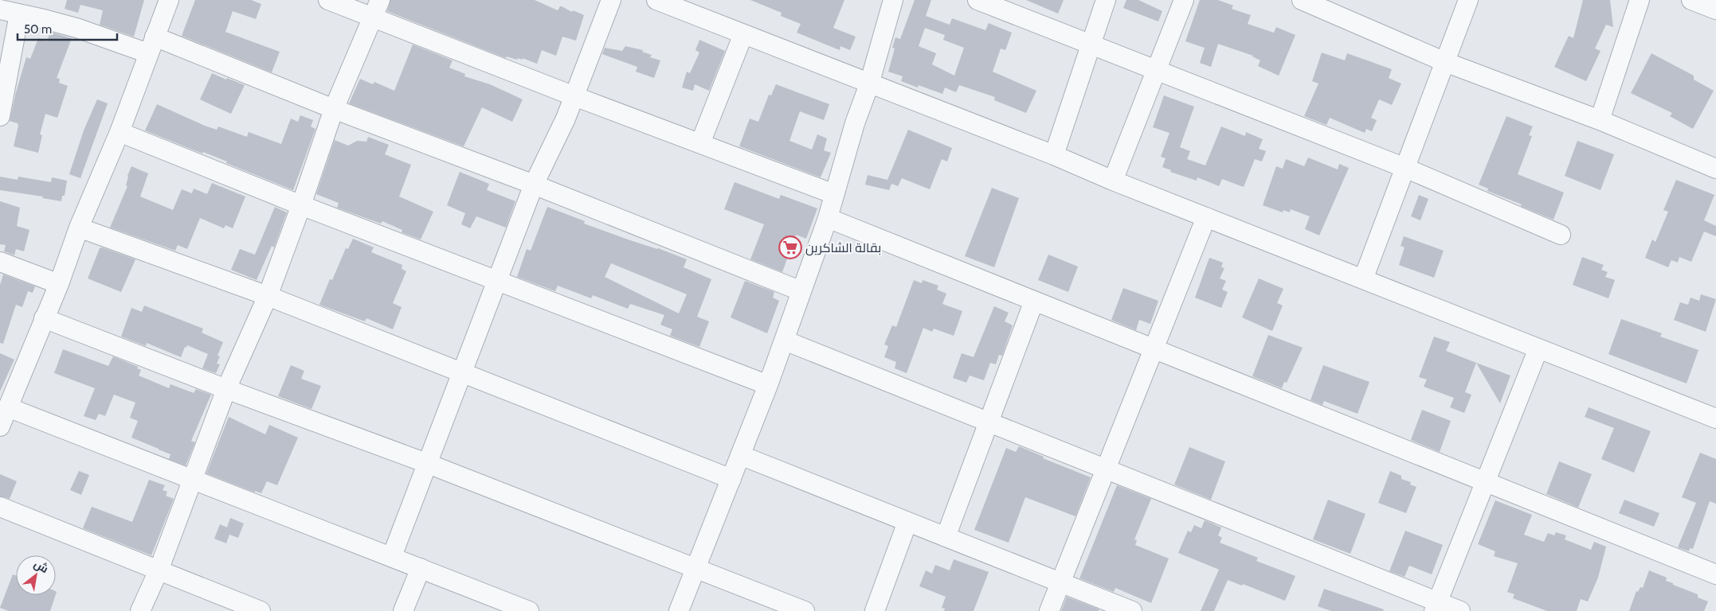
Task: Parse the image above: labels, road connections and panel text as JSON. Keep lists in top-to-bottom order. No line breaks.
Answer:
{"places":{"supermarket":["بقالة الشاكرين"]},"scale_bar":"50 m","north":"top right"}
